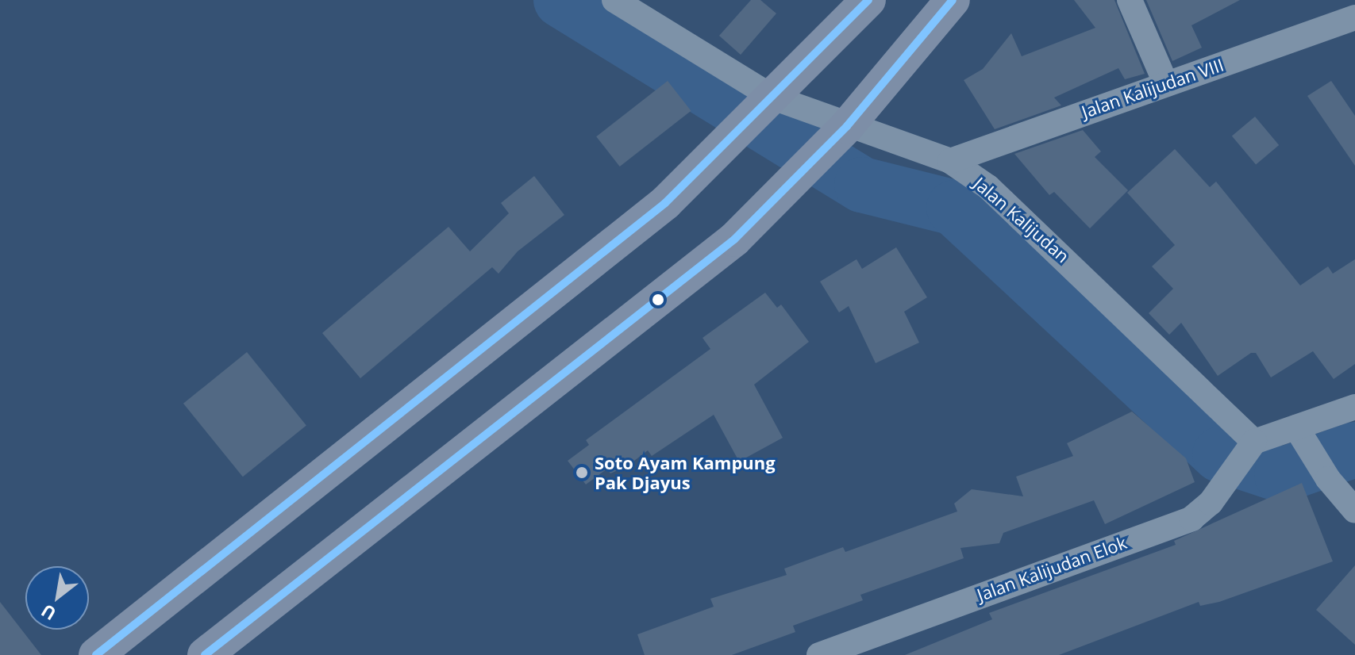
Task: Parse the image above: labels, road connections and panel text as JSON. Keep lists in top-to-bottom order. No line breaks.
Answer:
{"streets":{"street":["Jalan Kalijudan VIII","Jalan Kalijudan","Jalan Kalijudan Elok"]},"crossings":[["Jalan Kalijudan VIII","Jalan Kalijudan"],["Jalan Kalijudan","Jalan Kalijudan Elok"]],"places":["Soto Ayam Kampung Pak Djayus"],"north":"bottom left"}
